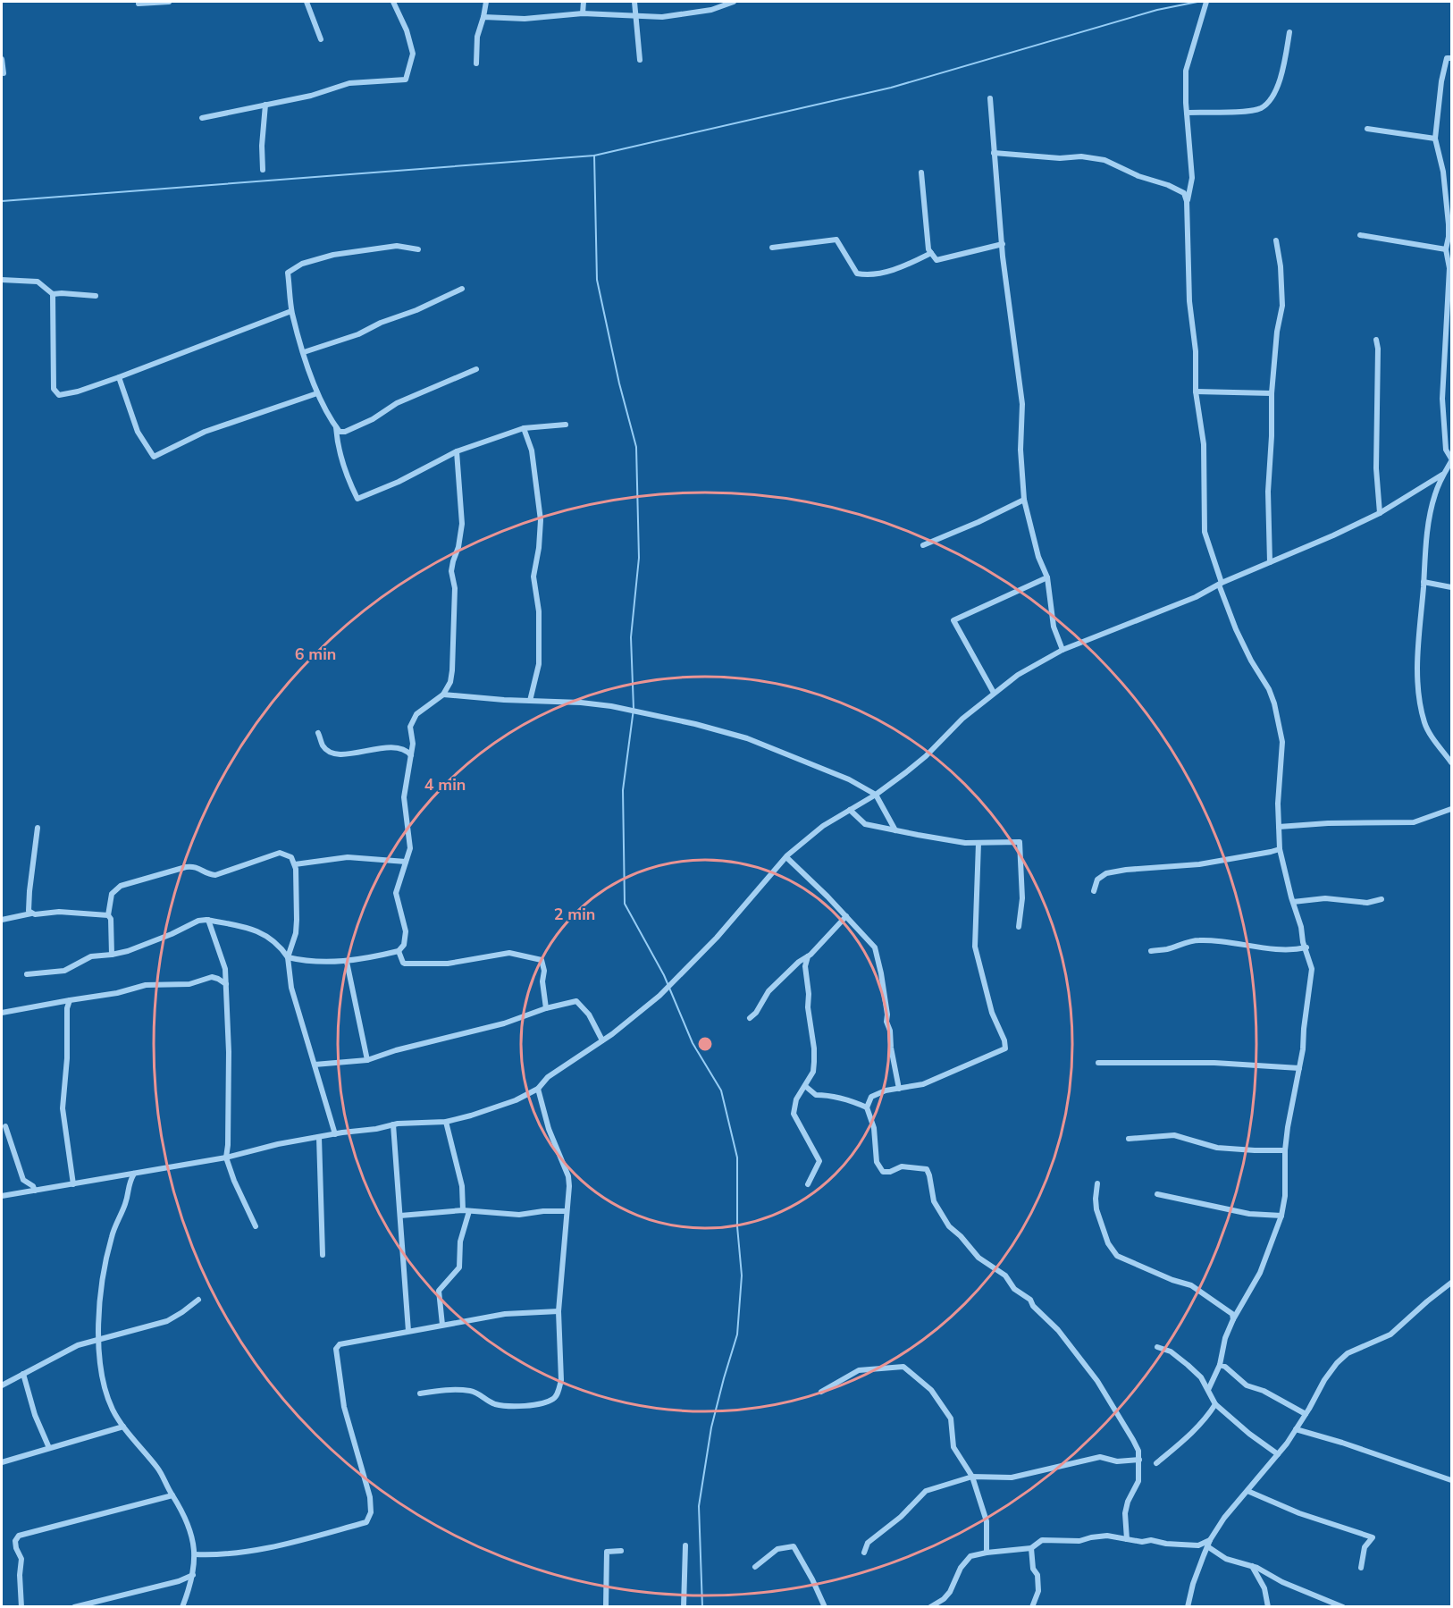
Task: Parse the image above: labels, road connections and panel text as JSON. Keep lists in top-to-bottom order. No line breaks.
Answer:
{"rings":["6 min","4 min","2 min"]}
